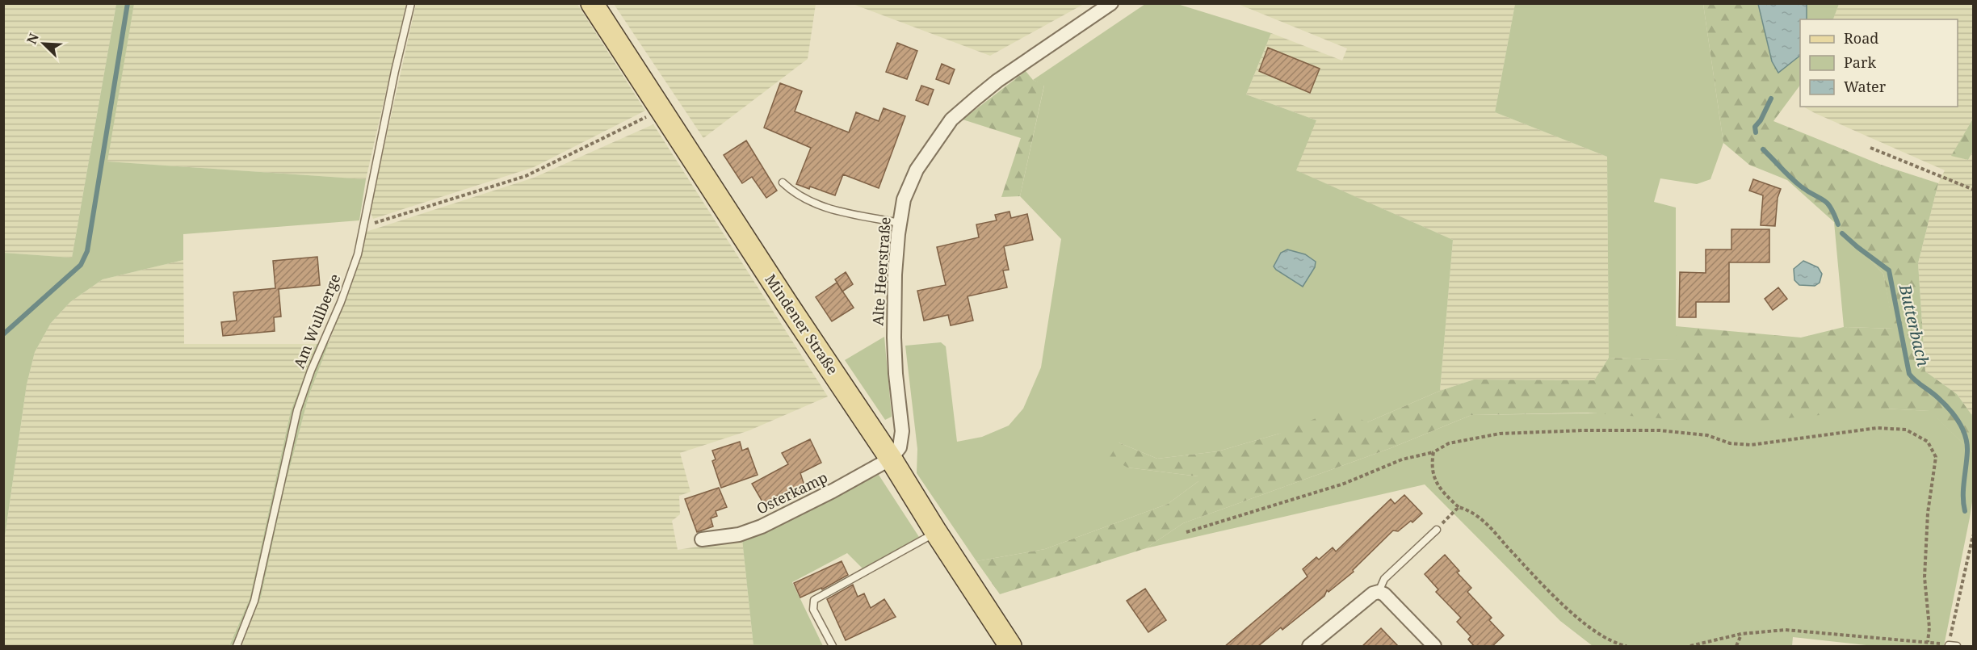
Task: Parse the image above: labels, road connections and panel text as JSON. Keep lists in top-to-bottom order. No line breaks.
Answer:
{"streets":{"main road":["Mindener Straße"],"street":["Alte Heerstraße","Osterkamp"],"lane":["Am Wullberge"]},"crossings":[["Alte Heerstraße","Mindener Straße"],["Alte Heerstraße","Osterkamp"],["Mindener Straße","Osterkamp"]],"water":["Butterbach"],"legend":["Road","Park","Water"],"north":"top left"}
